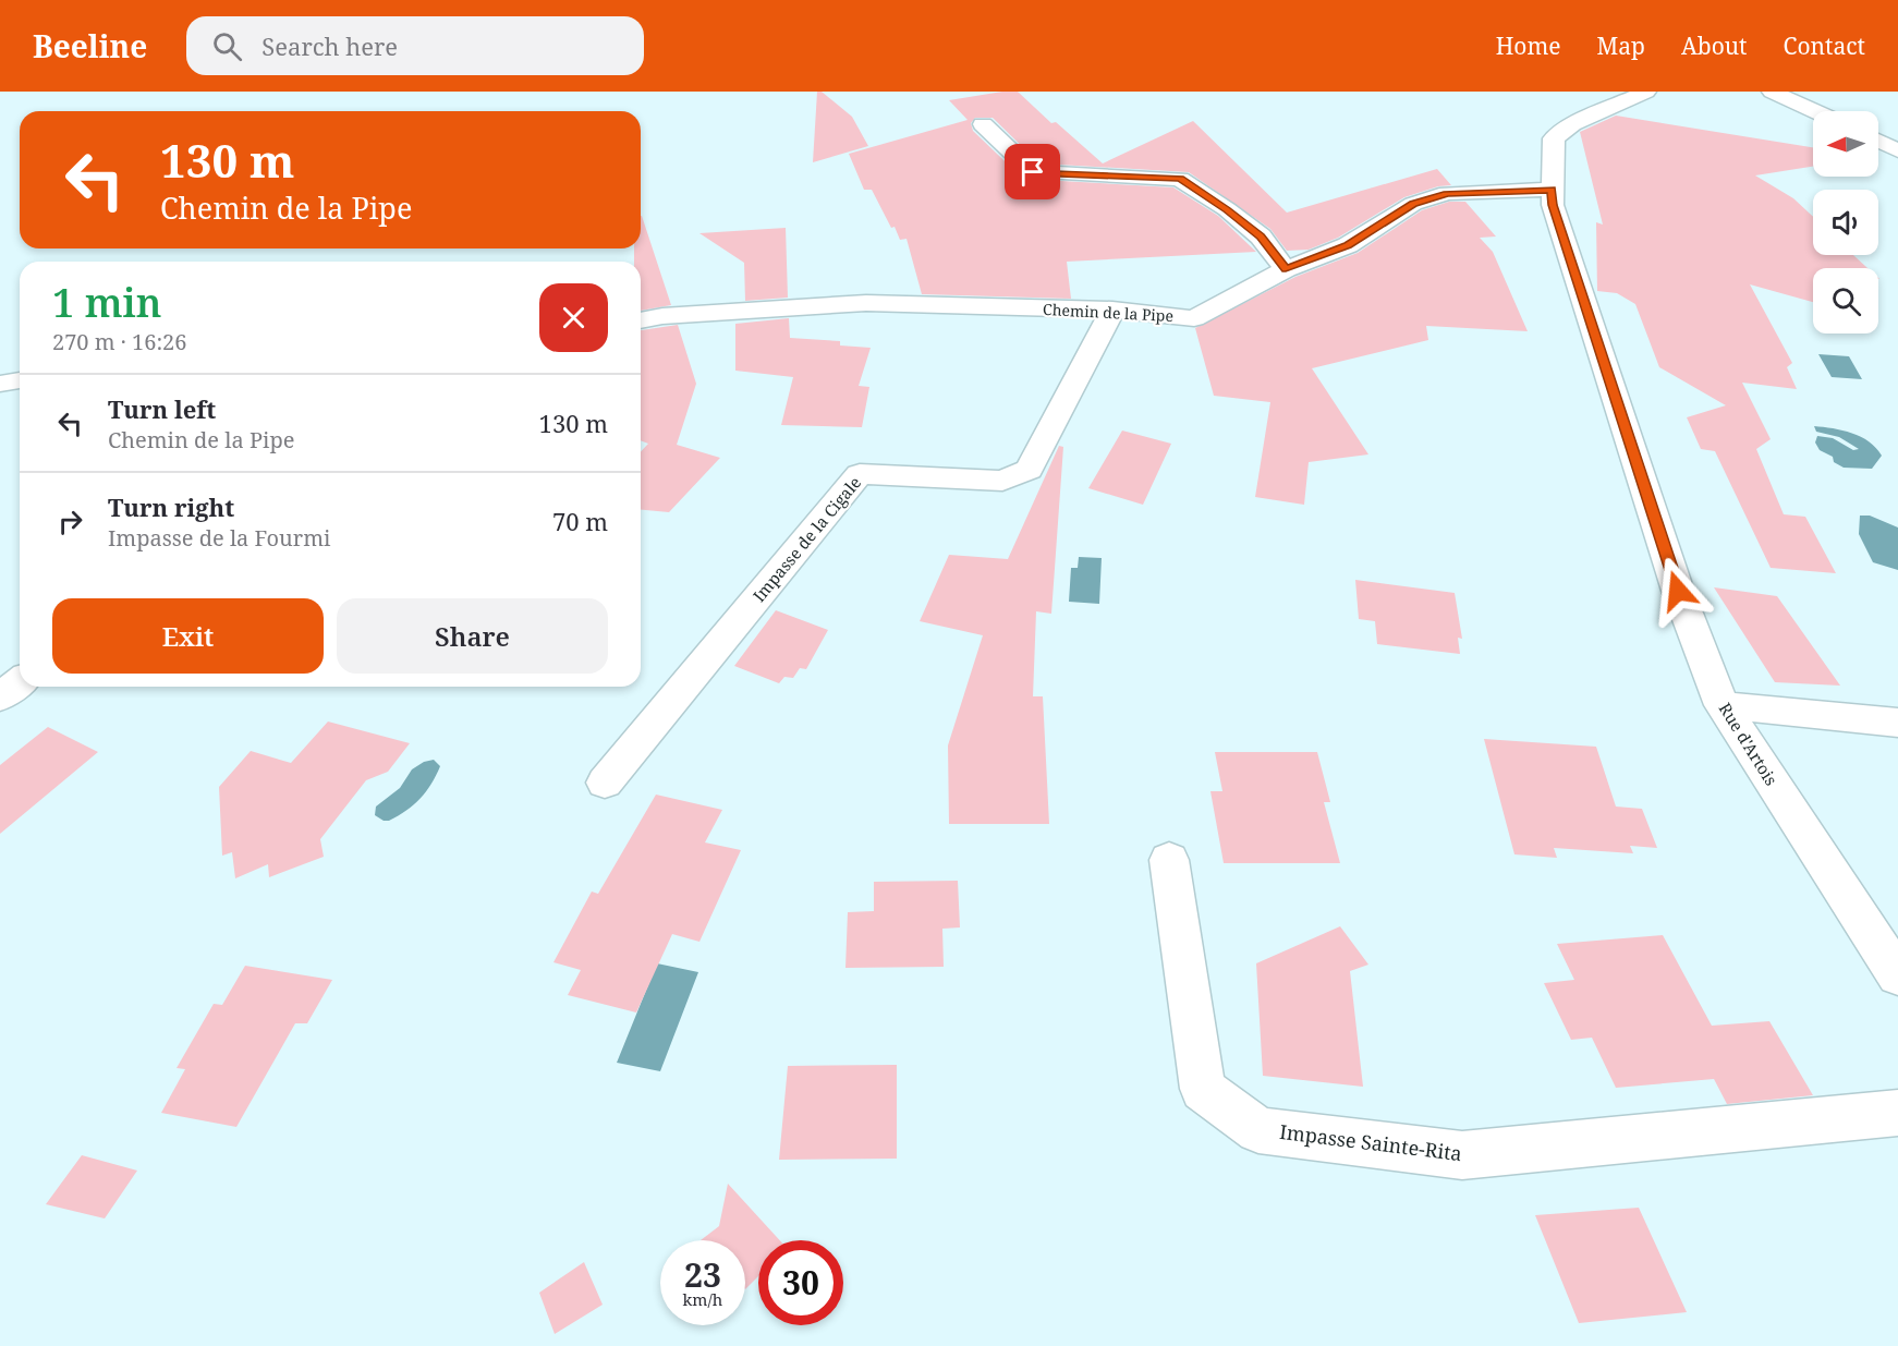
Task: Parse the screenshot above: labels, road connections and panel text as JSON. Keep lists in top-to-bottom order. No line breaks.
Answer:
{"streets":{"street":["Chemin de la Pipe","Impasse de la Cigale","Rue d'Artois","Impasse Sainte-Rita"]},"crossings":[["Chemin de la Pipe","Impasse de la Cigale"],["Chemin de la Pipe","Rue d'Artois"]],"north":"left","page":{"header":"Beeline","search":"Search here","nav":["Home","Map","About","Contact"],"turn":["130 m","Chemin de la Pipe"],"heading":["1 min","270 m · 16:26"],"list":[{"name":"Turn left","note":"Chemin de la Pipe","value":"130 m"},{"name":"Turn right","note":"Impasse de la Fourmi","value":"70 m"}],"buttons":["Exit","Share"],"speed":"23 km/h","limit":"30"}}
